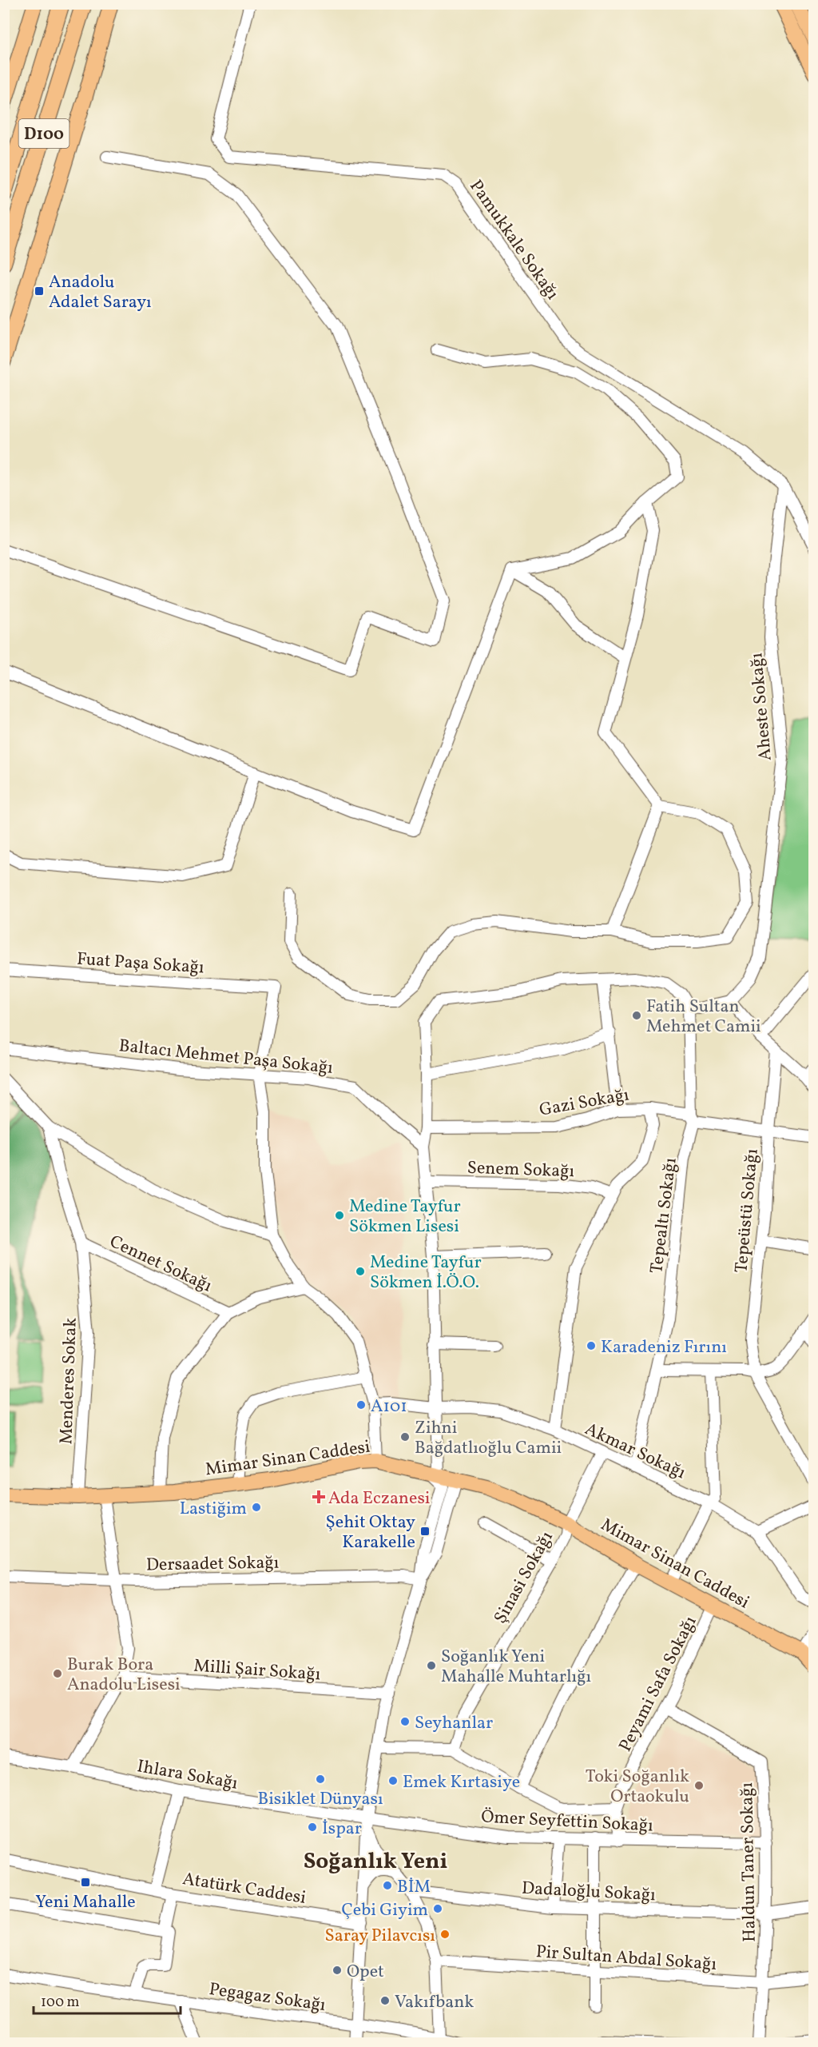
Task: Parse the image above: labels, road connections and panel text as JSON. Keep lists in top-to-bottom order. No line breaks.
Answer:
{"streets":{"highway":["D100"],"main road":["Mimar Sinan Caddesi"],"street":["Pamukkale Sokağı","Aheste Sokağı","Fuat Paşa Sokağı","Baltacı Mehmet Paşa Sokağı","Gazi Sokağı","Senem Sokağı","Tepeüstü Sokağı","Tepealtı Sokağı","Cennet Sokağı","Menderes Sokak","Akmar Sokağı","Dersaadet Sokağı","Şinasi Sokağı","Milli Şair Sokağı","Peyami Safa Sokağı","Ihlara Sokağı","Ömer Seyfettin Sokağı","Haldun Taner Sokağı","Atatürk Caddesi","Dadaloğlu Sokağı","Pir Sultan Abdal Sokağı","Pegagaz Sokağı"]},"crossings":[["Pamukkale Sokağı","Aheste Sokağı"],["Fuat Paşa Sokağı","Baltacı Mehmet Paşa Sokağı"],["Gazi Sokağı","Tepeüstü Sokağı"],["Gazi Sokağı","Tepealtı Sokağı"],["Tepealtı Sokağı","Akmar Sokağı"],["Cennet Sokağı","Menderes Sokak"],["Menderes Sokak","Mimar Sinan Caddesi"],["Akmar Sokağı","Şinasi Sokağı"],["Mimar Sinan Caddesi","Şinasi Sokağı"],["Mimar Sinan Caddesi","Peyami Safa Sokağı"],["Peyami Safa Sokağı","Haldun Taner Sokağı"],["Ihlara Sokağı","Ömer Seyfettin Sokağı"],["Ömer Seyfettin Sokağı","Haldun Taner Sokağı"],["Haldun Taner Sokağı","Dadaloğlu Sokağı"],["Haldun Taner Sokağı","Pir Sultan Abdal Sokağı"]],"districts":["Soğanlık Yeni"],"places":{"transit":["Anadolu Adalet Sarayı","Şehit Oktay Karakelle","Yeni Mahalle"],"other":["Fatih Sultan Mehmet Camii","Medine Tayfur Sökmen Lisesi","Medine Tayfur Sökmen İ.Ö.O.","Karadeniz Fırını","A101","Zihni Bağdatlıoğlu Camii","Lastiğim","Soğanlık Yeni Mahalle Muhtarlığı","Burak Bora Anadolu Lisesi","Seyhanlar","Bisiklet Dünyası","Emek Kırtasiye","Toki Soğanlık Ortaokulu","İspar","BİM","Çebi Giyim","Saray Pilavcısı","Opet","Vakıfbank"],"health":["Ada Eczanesi"]},"scale_bar":"100 m"}
